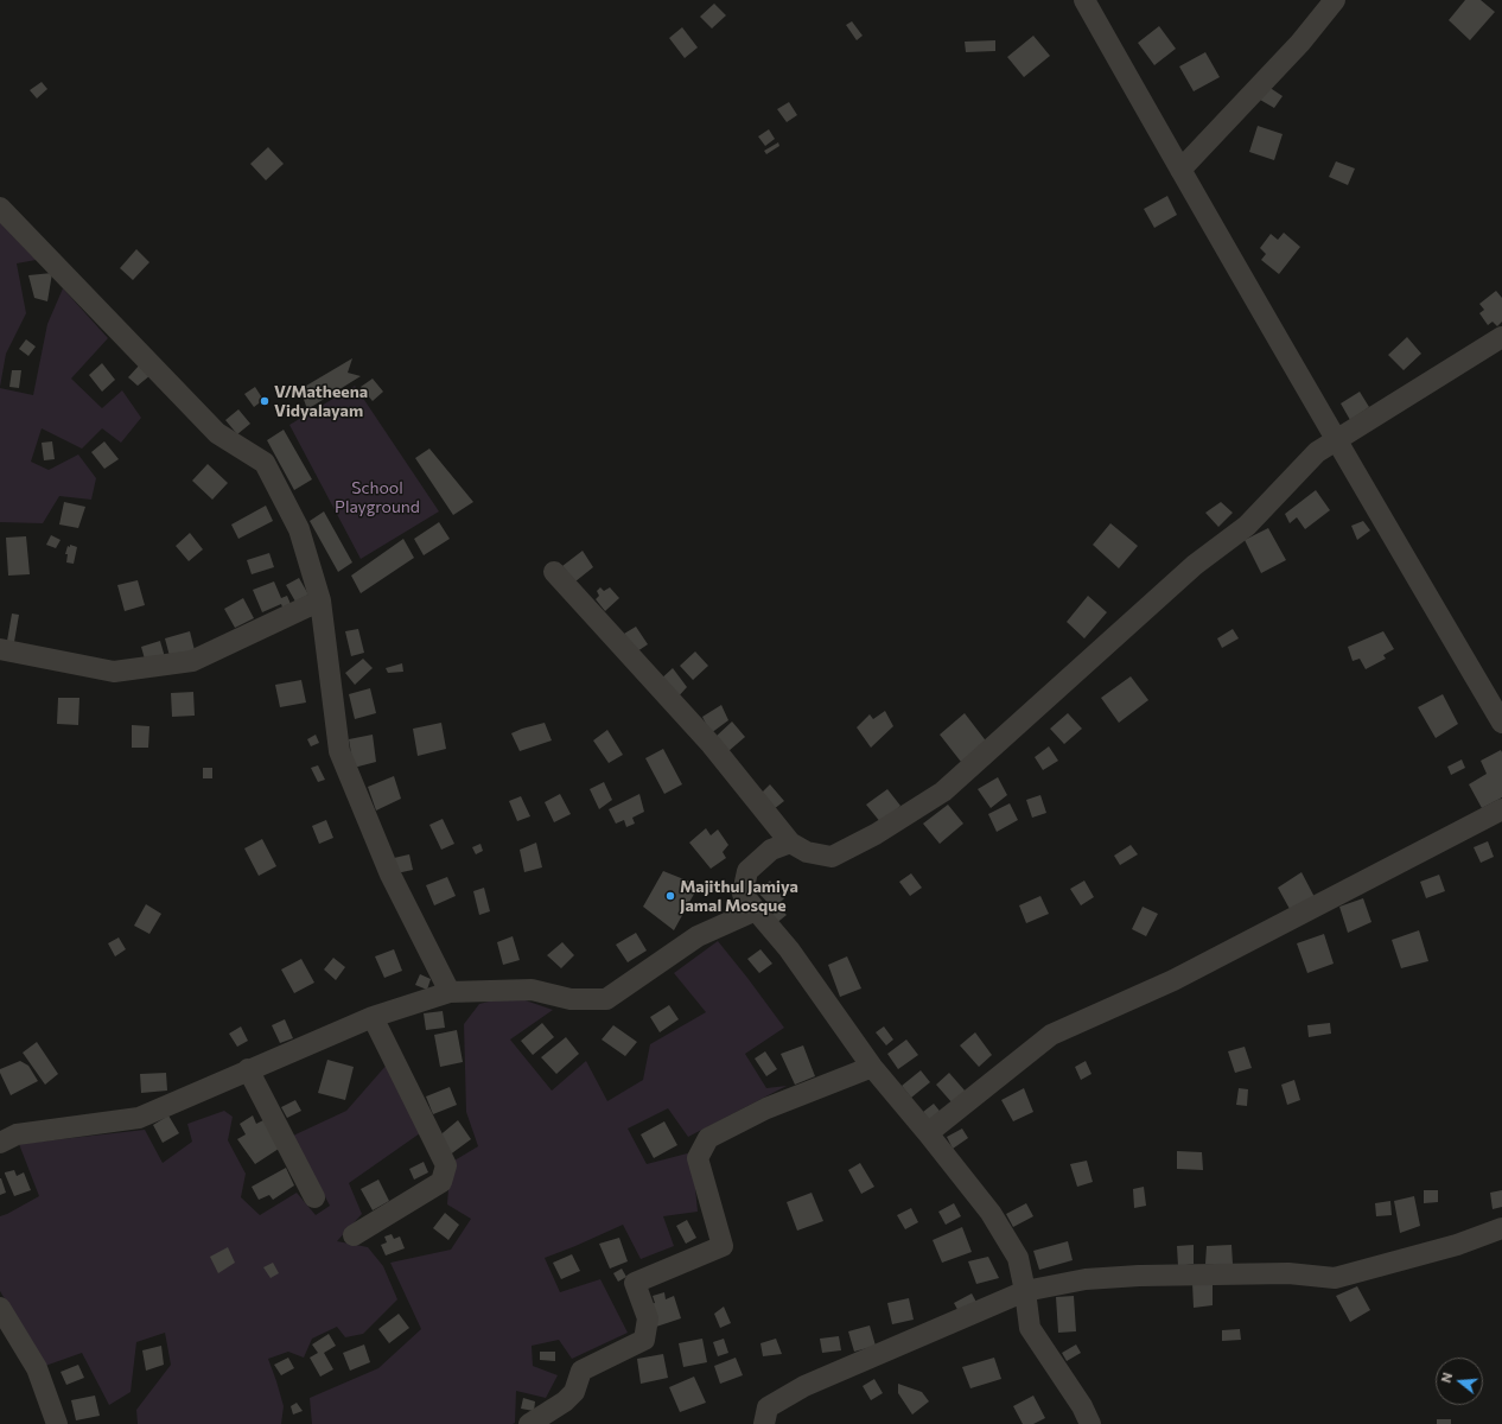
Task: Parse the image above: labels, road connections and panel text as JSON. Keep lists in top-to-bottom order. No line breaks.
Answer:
{"parks":["School Playground"],"places":["V/Matheena Vidyalayam","Majithul Jamiya Jamal Mosque"],"north":"left"}
